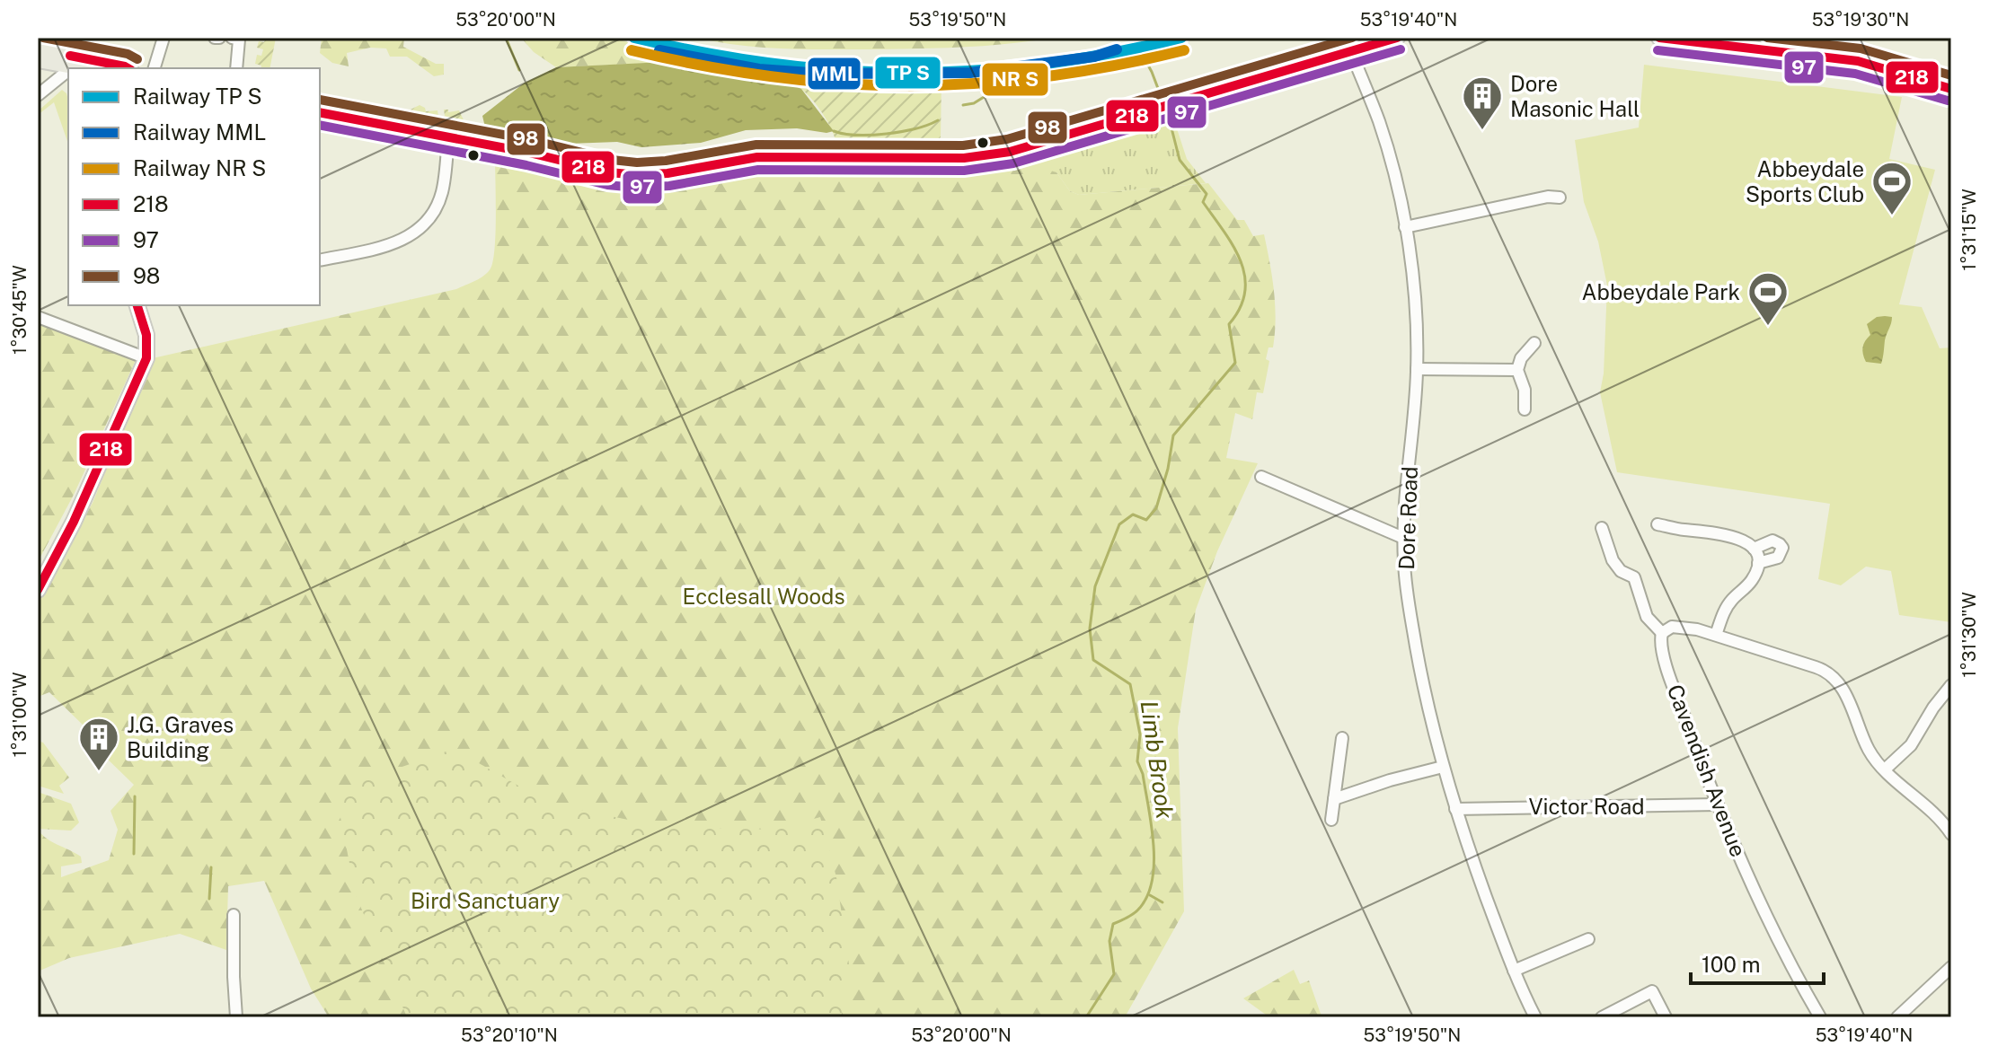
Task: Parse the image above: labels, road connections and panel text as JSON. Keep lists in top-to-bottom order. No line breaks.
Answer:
{"streets":{"street":["Dore Road","Cavendish Avenue","Victor Road"]},"crossings":[["Dore Road","Victor Road"],["Cavendish Avenue","Victor Road"]],"water":["Limb Brook"],"parks":["Ecclesall Woods","Bird Sanctuary"],"places":{"building":["Dore Masonic Hall","J.G. Graves Building"],"sports":["Abbeydale Sports Club","Abbeydale Park"]},"lines":["transit line 218","transit line 98","rail line MML","transit line 97"],"legend":["Railway TP S","Railway MML","Railway NR S","218","97","98"],"scale_bar":"100 m","coordinates":["53°20'00\"N","53°19'50\"N","53°19'40\"N","53°19'30\"N","1°31'15\"W","1°30'45\"W","1°31'30\"W","1°31'00\"W","53°20'10\"N"]}
